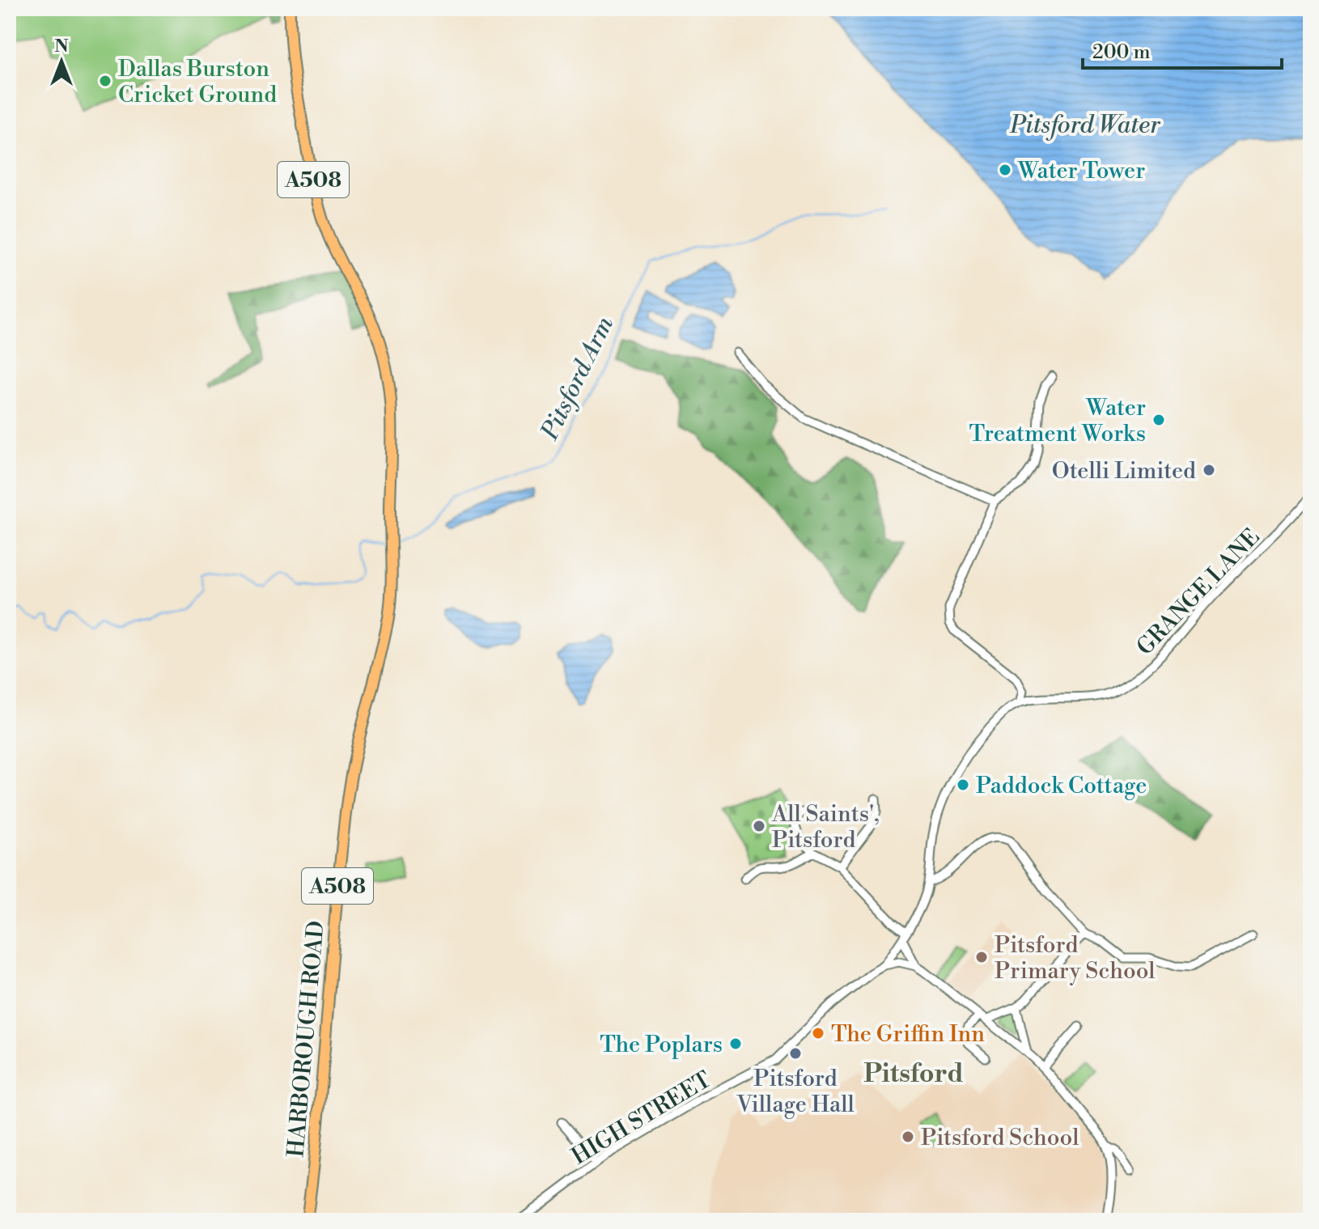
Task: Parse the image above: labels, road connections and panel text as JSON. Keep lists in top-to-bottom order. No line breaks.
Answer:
{"streets":{"highway":["A508","HARBOROUGH ROAD"],"street":["GRANGE LANE","HIGH STREET"]},"districts":["Pitsford"],"water":["Pitsford Water","Pitsford Arm"],"places":["Dallas Burston Cricket Ground","Water Tower","Water Treatment Works","Otelli Limited","Paddock Cottage","All Saints', Pitsford","Pitsford Primary School","The Griffin Inn","The Poplars","Pitsford Village Hall","Pitsford School"],"scale_bar":"200 m","north":"top"}
